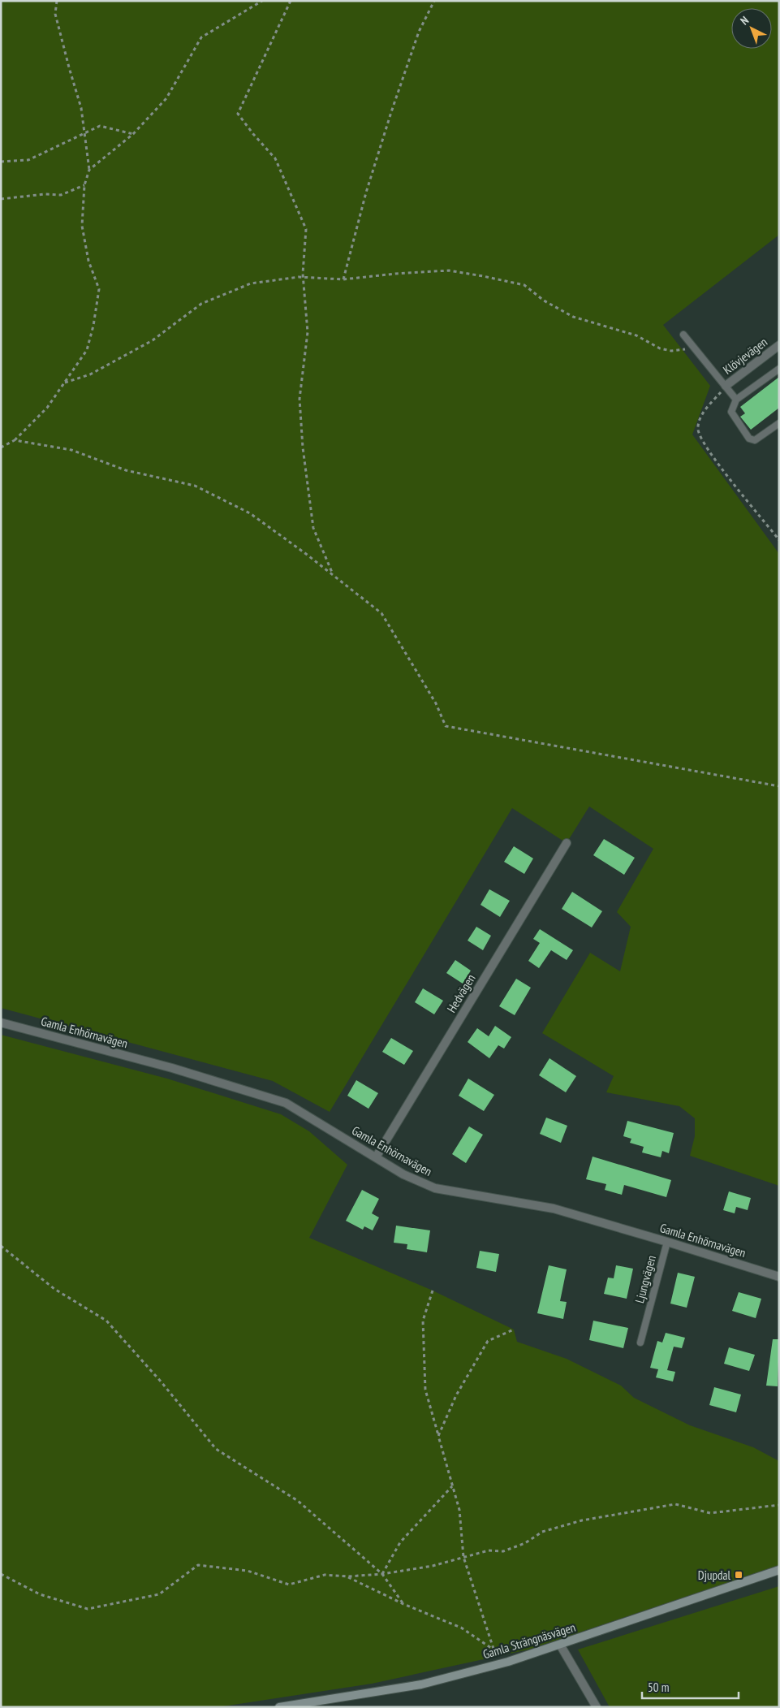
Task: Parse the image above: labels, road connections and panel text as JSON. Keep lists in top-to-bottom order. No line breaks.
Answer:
{"streets":{"main road":["Gamla Strängnäsvägen"],"street":["Klövjevägen","Hedvägen","Gamla Enhörnavägen"],"lane":["Ljungvägen"]},"crossings":[["Hedvägen","Gamla Enhörnavägen"],["Gamla Enhörnavägen","Ljungvägen"]],"places":{"transit":["Djupdal"]},"scale_bar":"50 m","north":"top left"}
